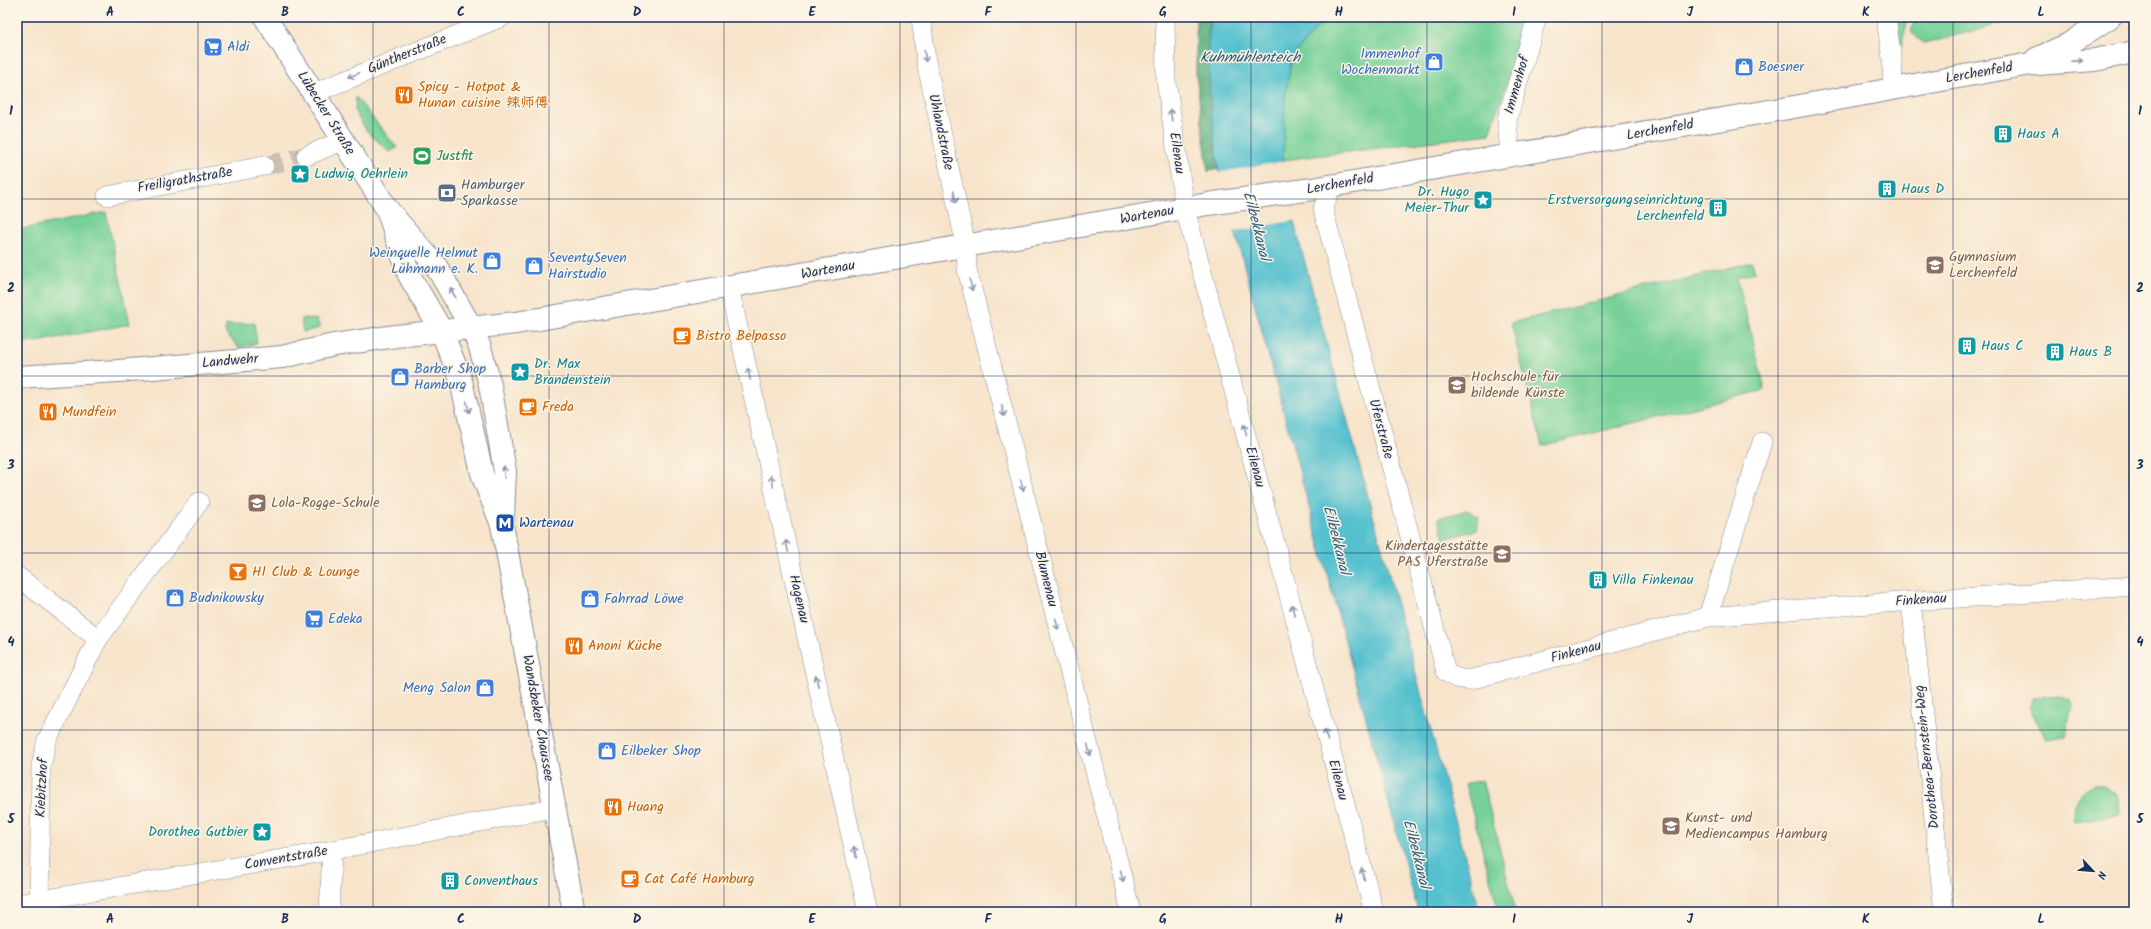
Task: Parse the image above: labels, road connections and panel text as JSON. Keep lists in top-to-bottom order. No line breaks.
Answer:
{"streets":{"main road":["Lerchenfeld","Lübecker Straße","Wartenau","Landwehr","Wandsbeker Chaussee"],"street":["Güntherstraße","Immenhof","Uhlandstraße","Eilenau","Freiligrathstraße","Uferstraße","Blumenau","Hagenau","Finkenau","Dorothea-Bernstein-Weg","Kiebitzhof","Conventstraße"]},"crossings":[["Güntherstraße","Lübecker Straße"],["Lerchenfeld","Immenhof"],["Lerchenfeld","Eilenau"],["Lerchenfeld","Wartenau"],["Lerchenfeld","Uferstraße"],["Lübecker Straße","Wartenau"],["Lübecker Straße","Landwehr"],["Lübecker Straße","Wandsbeker Chaussee"],["Uhlandstraße","Wartenau"],["Uhlandstraße","Blumenau"],["Eilenau","Wartenau"],["Wartenau","Landwehr"],["Wartenau","Blumenau"],["Wartenau","Hagenau"],["Wartenau","Wandsbeker Chaussee"],["Landwehr","Wandsbeker Chaussee"],["Uferstraße","Finkenau"],["Finkenau","Dorothea-Bernstein-Weg"],["Wandsbeker Chaussee","Conventstraße"],["Kiebitzhof","Conventstraße"]],"one_way":["Güntherstraße","Uhlandstraße","Eilenau","Blumenau","Hagenau"],"water":["Kuhmühlenteich","Eilbekkanal"],"places":{"supermarket":["Aldi","Edeka"],"shop":["Immenhof Wochenmarkt","Boesner","Weinquelle Helmut Lühmann e. K.","SeventySeven Hairstudio","Barber Shop Hamburg","Budnikowsky","Fahrrad Löwe","Meng Salon","Eilbeker Shop"],"restaurant":["Spicy - Hotpot & Hunan cuisine 辣师傅","Mundfein","Anoni Küche","Huang"],"building":["Haus A","Haus D","Erstversorgungseinrichtung Lerchenfeld","Haus C","Haus B","Villa Finkenau","Conventhaus"],"sports":["Justfit"],"place":["Ludwig Oehrlein","Dr. Hugo Meier-Thur","Dr. Max Brandenstein","Dorothea Gutbier"],"bank":["Hamburger Sparkasse"],"school or university":["Gymnasium Lerchenfeld","Hochschule für bildende Künste","Lola-Rogge-Schule","Kindertagesstätte PAS Uferstraße","Kunst- und Mediencampus Hamburg"],"cafe":["Bistro Belpasso","Freda","Cat Café Hamburg"],"metro station":["Wartenau"],"bar":["H1 Club & Lounge"]},"north":"bottom right","grid":{"columns":["A","B","C","D","E","F","G","H","I","J","K","L"],"rows":["1","2","3","4","5"]}}
